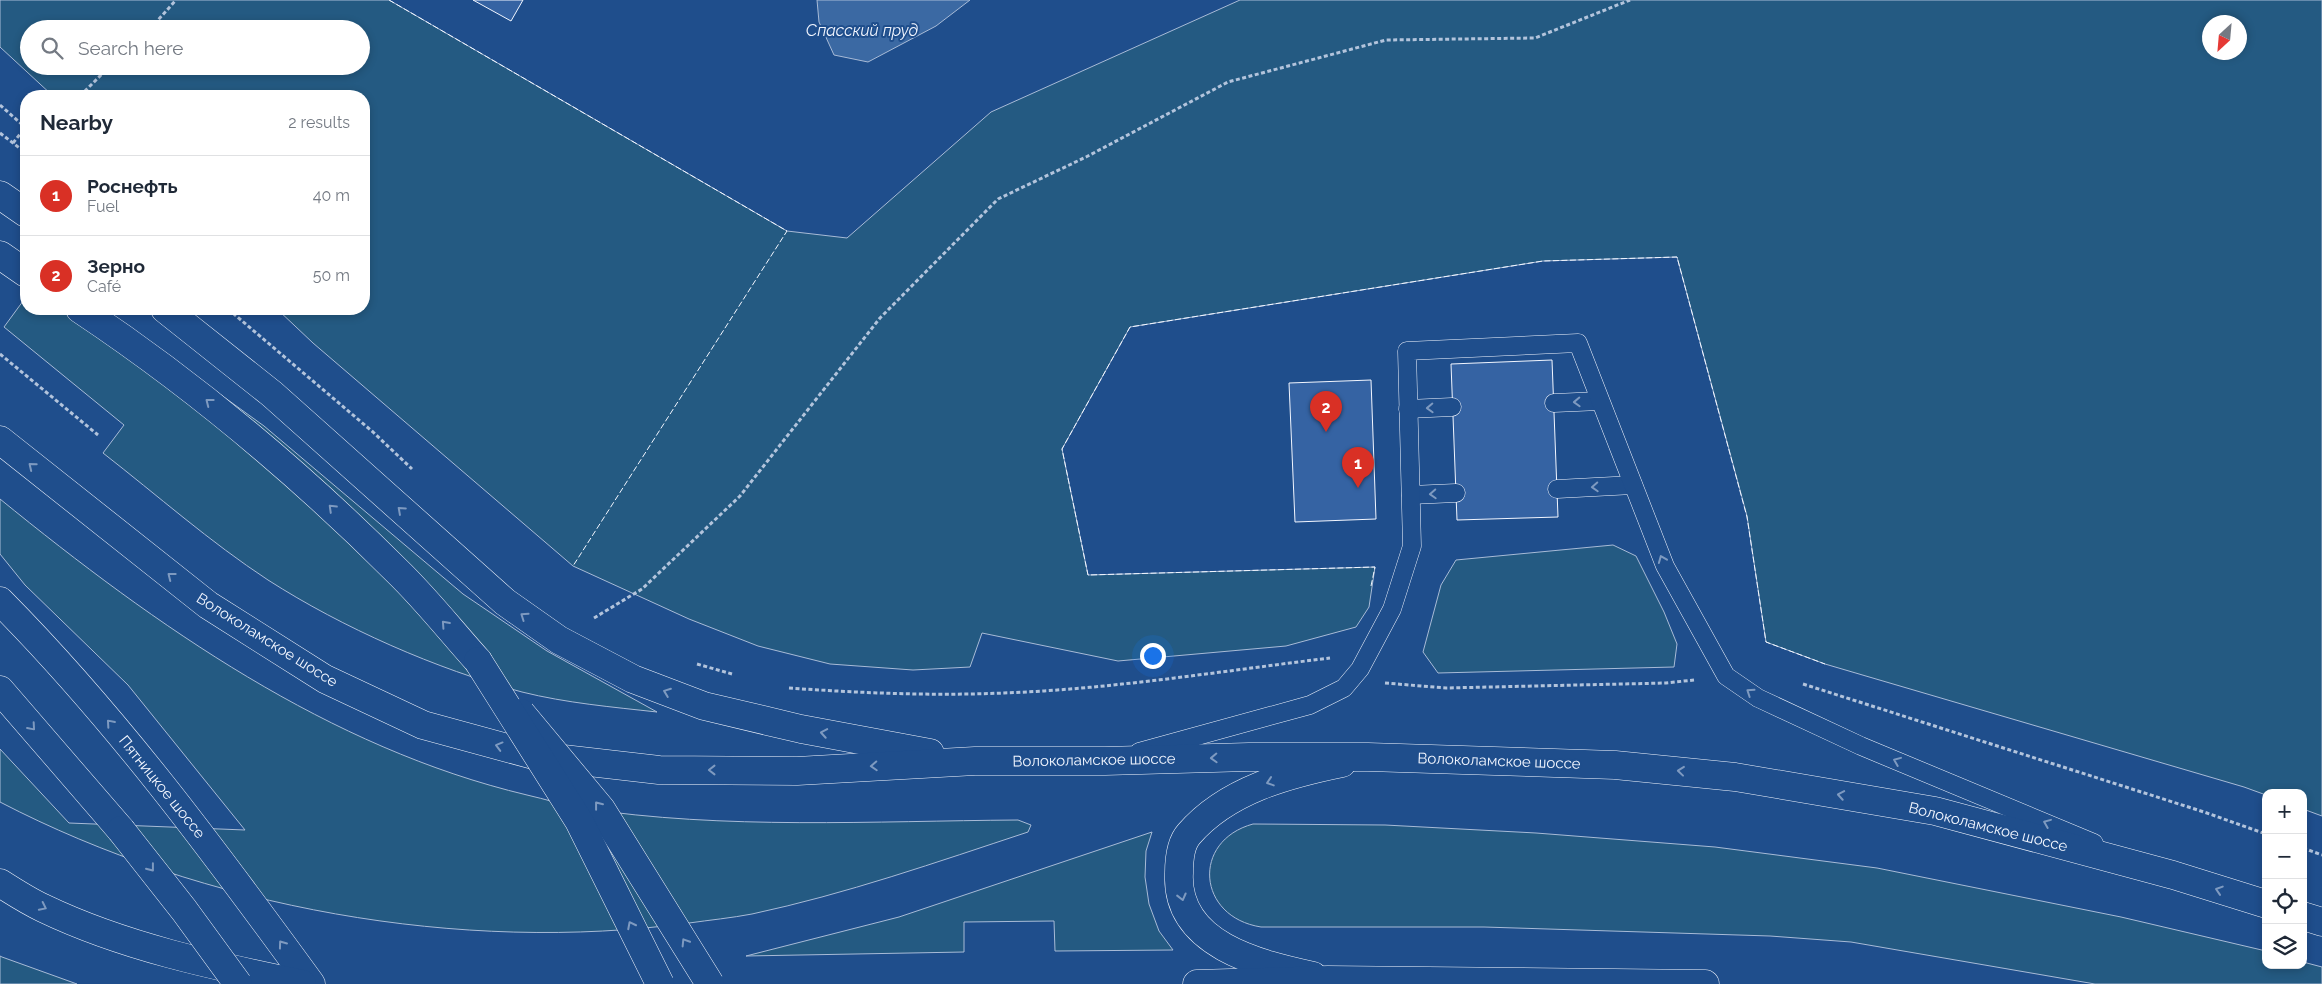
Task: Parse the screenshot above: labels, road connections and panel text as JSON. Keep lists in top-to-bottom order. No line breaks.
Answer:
{"streets":{"main road":["Волоколамское шоссе","Пятницкое шоссе"]},"water":["Спасский пруд"],"north":"bottom left","page":{"search":"Search here","heading":["Nearby","2 results"],"list":[{"mark":"1","name":"Роснефть","note":"Fuel","value":"40 m"},{"mark":"2","name":"Зерно","note":"Café","value":"50 m"}],"pins":["2","1"],"map_buttons":["+","−"]}}
